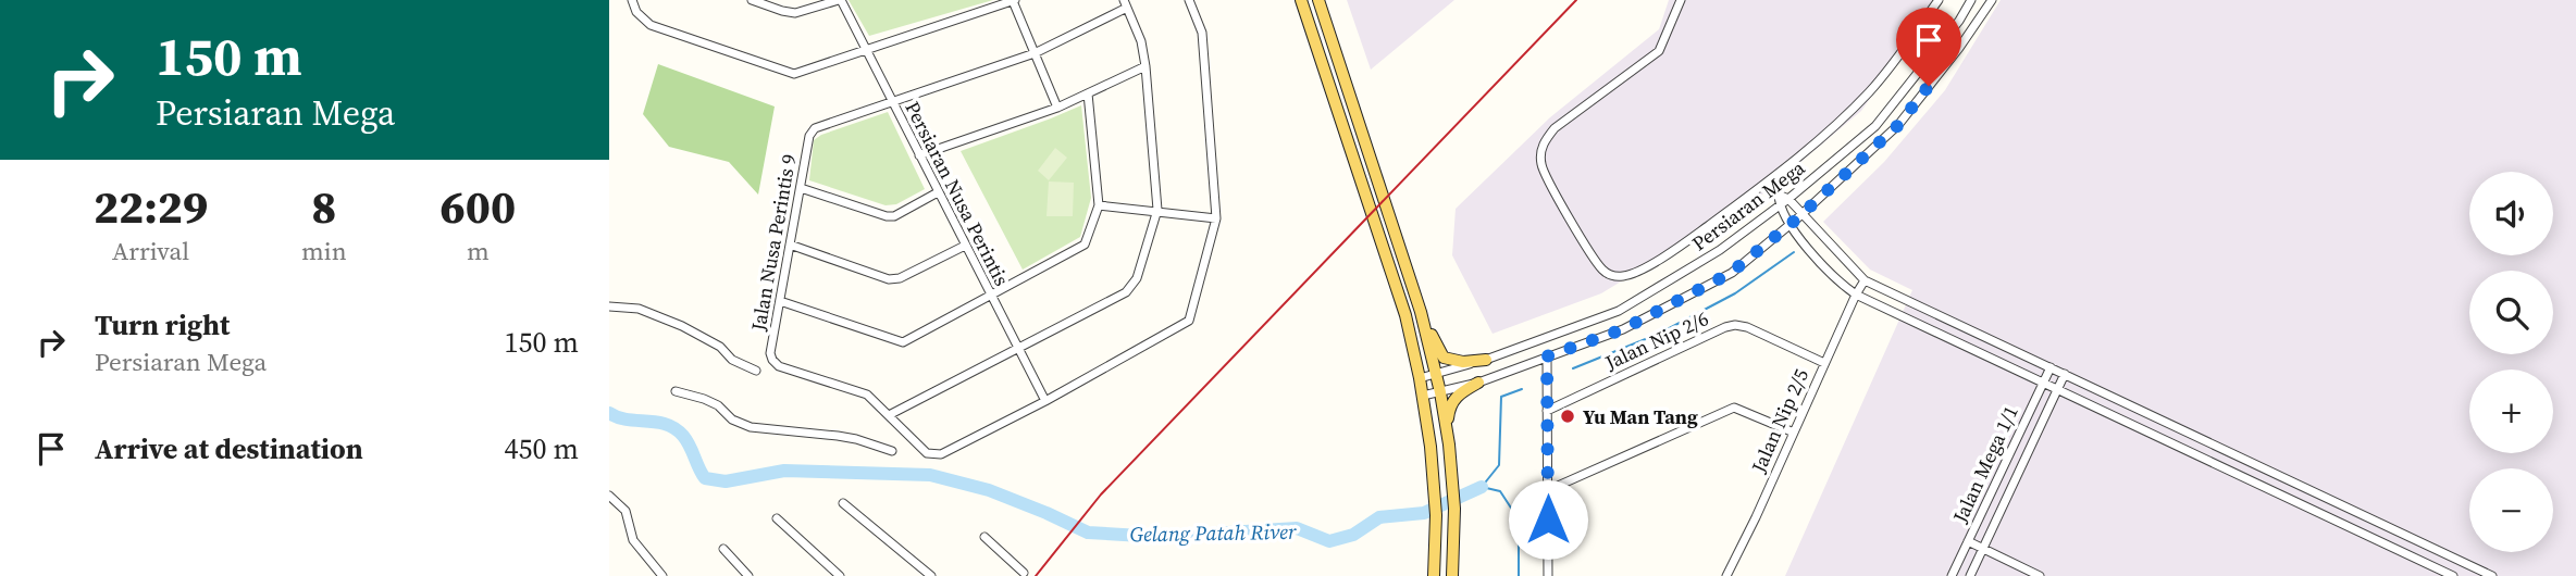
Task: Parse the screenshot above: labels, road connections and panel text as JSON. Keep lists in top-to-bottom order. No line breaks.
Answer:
{"streets":{"street":["Persiaran Nusa Perintis","Persiaran Mega","Jalan Nusa Perintis 9","Jalan Nip 2/6","Jalan Nip 2/5","Jalan Mega 1/1"]},"crossings":[["Persiaran Nusa Perintis","Jalan Nusa Perintis 9"],["Jalan Nip 2/6","Jalan Nip 2/5"]],"water":["Gelang Patah River"],"places":["Yu Man Tang"],"page":{"turn":["150 m","Persiaran Mega"],"eta":["22:29","Arrival","8","min","600","m"],"map_buttons":["+","−"],"list":[{"name":"Turn right","note":"Persiaran Mega","value":"150 m"},{"name":"Arrive at destination","value":"450 m"}]}}
